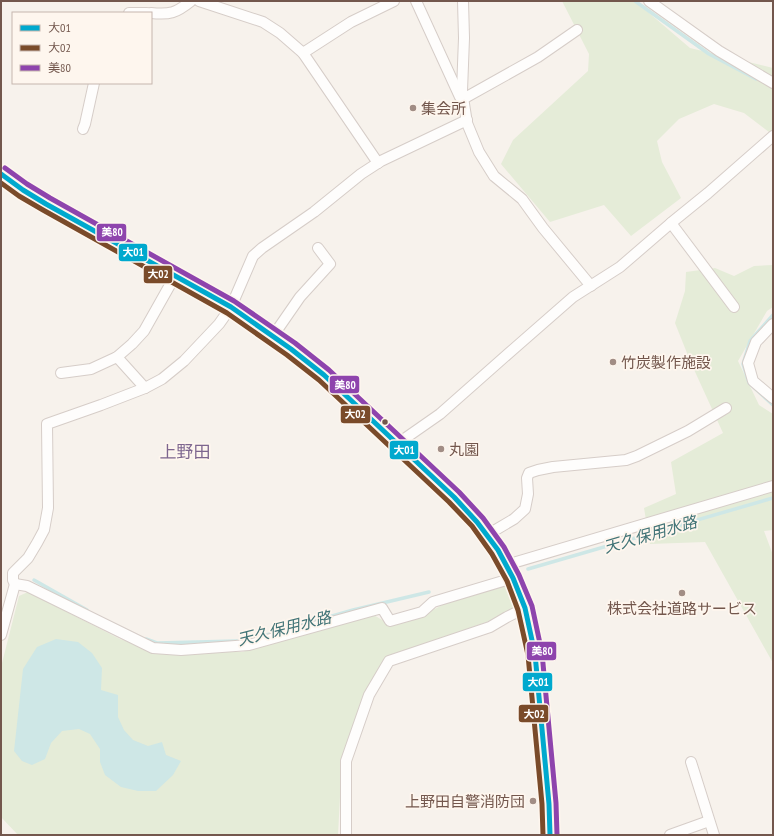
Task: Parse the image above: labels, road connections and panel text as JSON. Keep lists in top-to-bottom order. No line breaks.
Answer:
{"districts":["上野田"],"water":["天久保用水路"],"places":["集会所","竹炭製作施設","丸園","株式会社道路サービス","上野田自警消防団"],"lines":["transit line 美80","transit line 大01","transit line 大02"],"legend":["大01","大02","美80"]}
